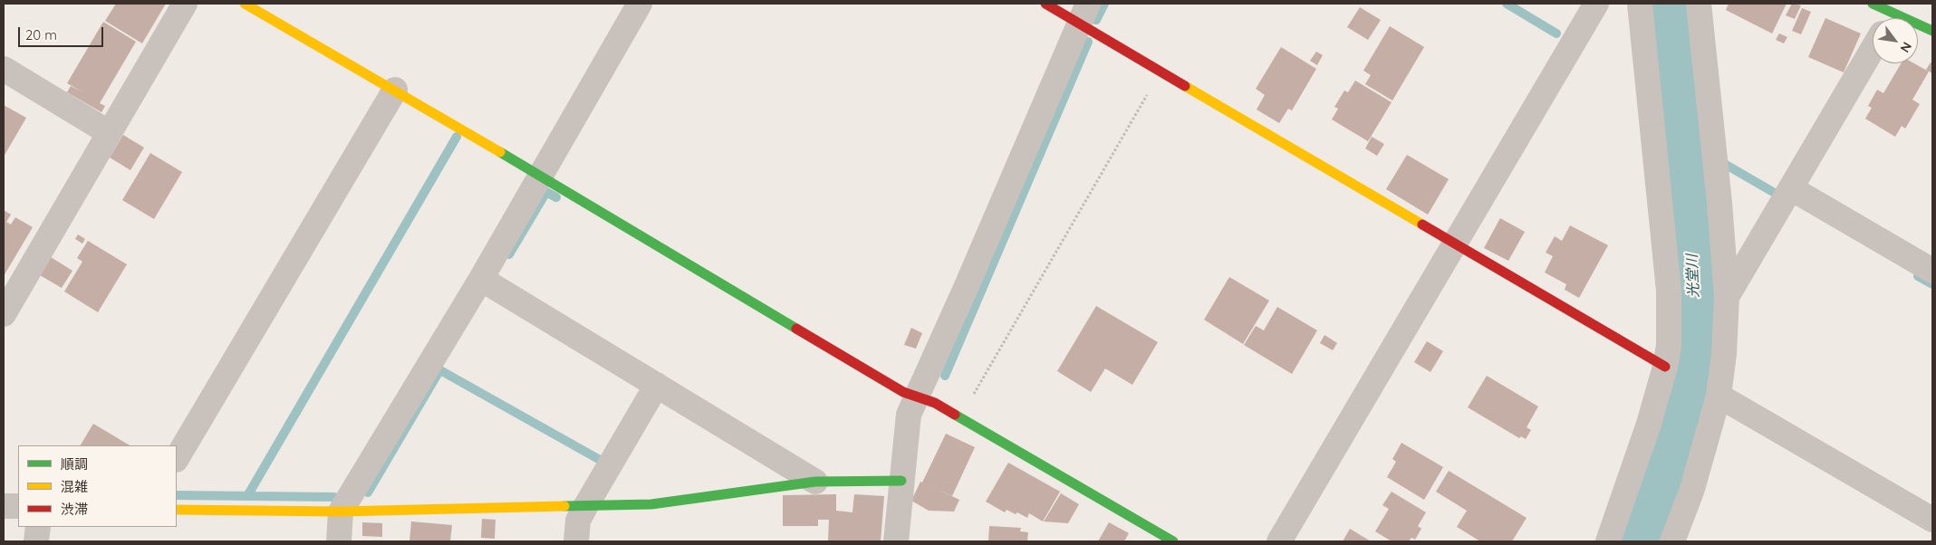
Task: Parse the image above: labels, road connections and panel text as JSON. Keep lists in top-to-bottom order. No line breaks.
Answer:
{"water":["光堂川"],"legend":["順調","混雑","渋滞"],"scale_bar":"20 m","north":"bottom right"}
